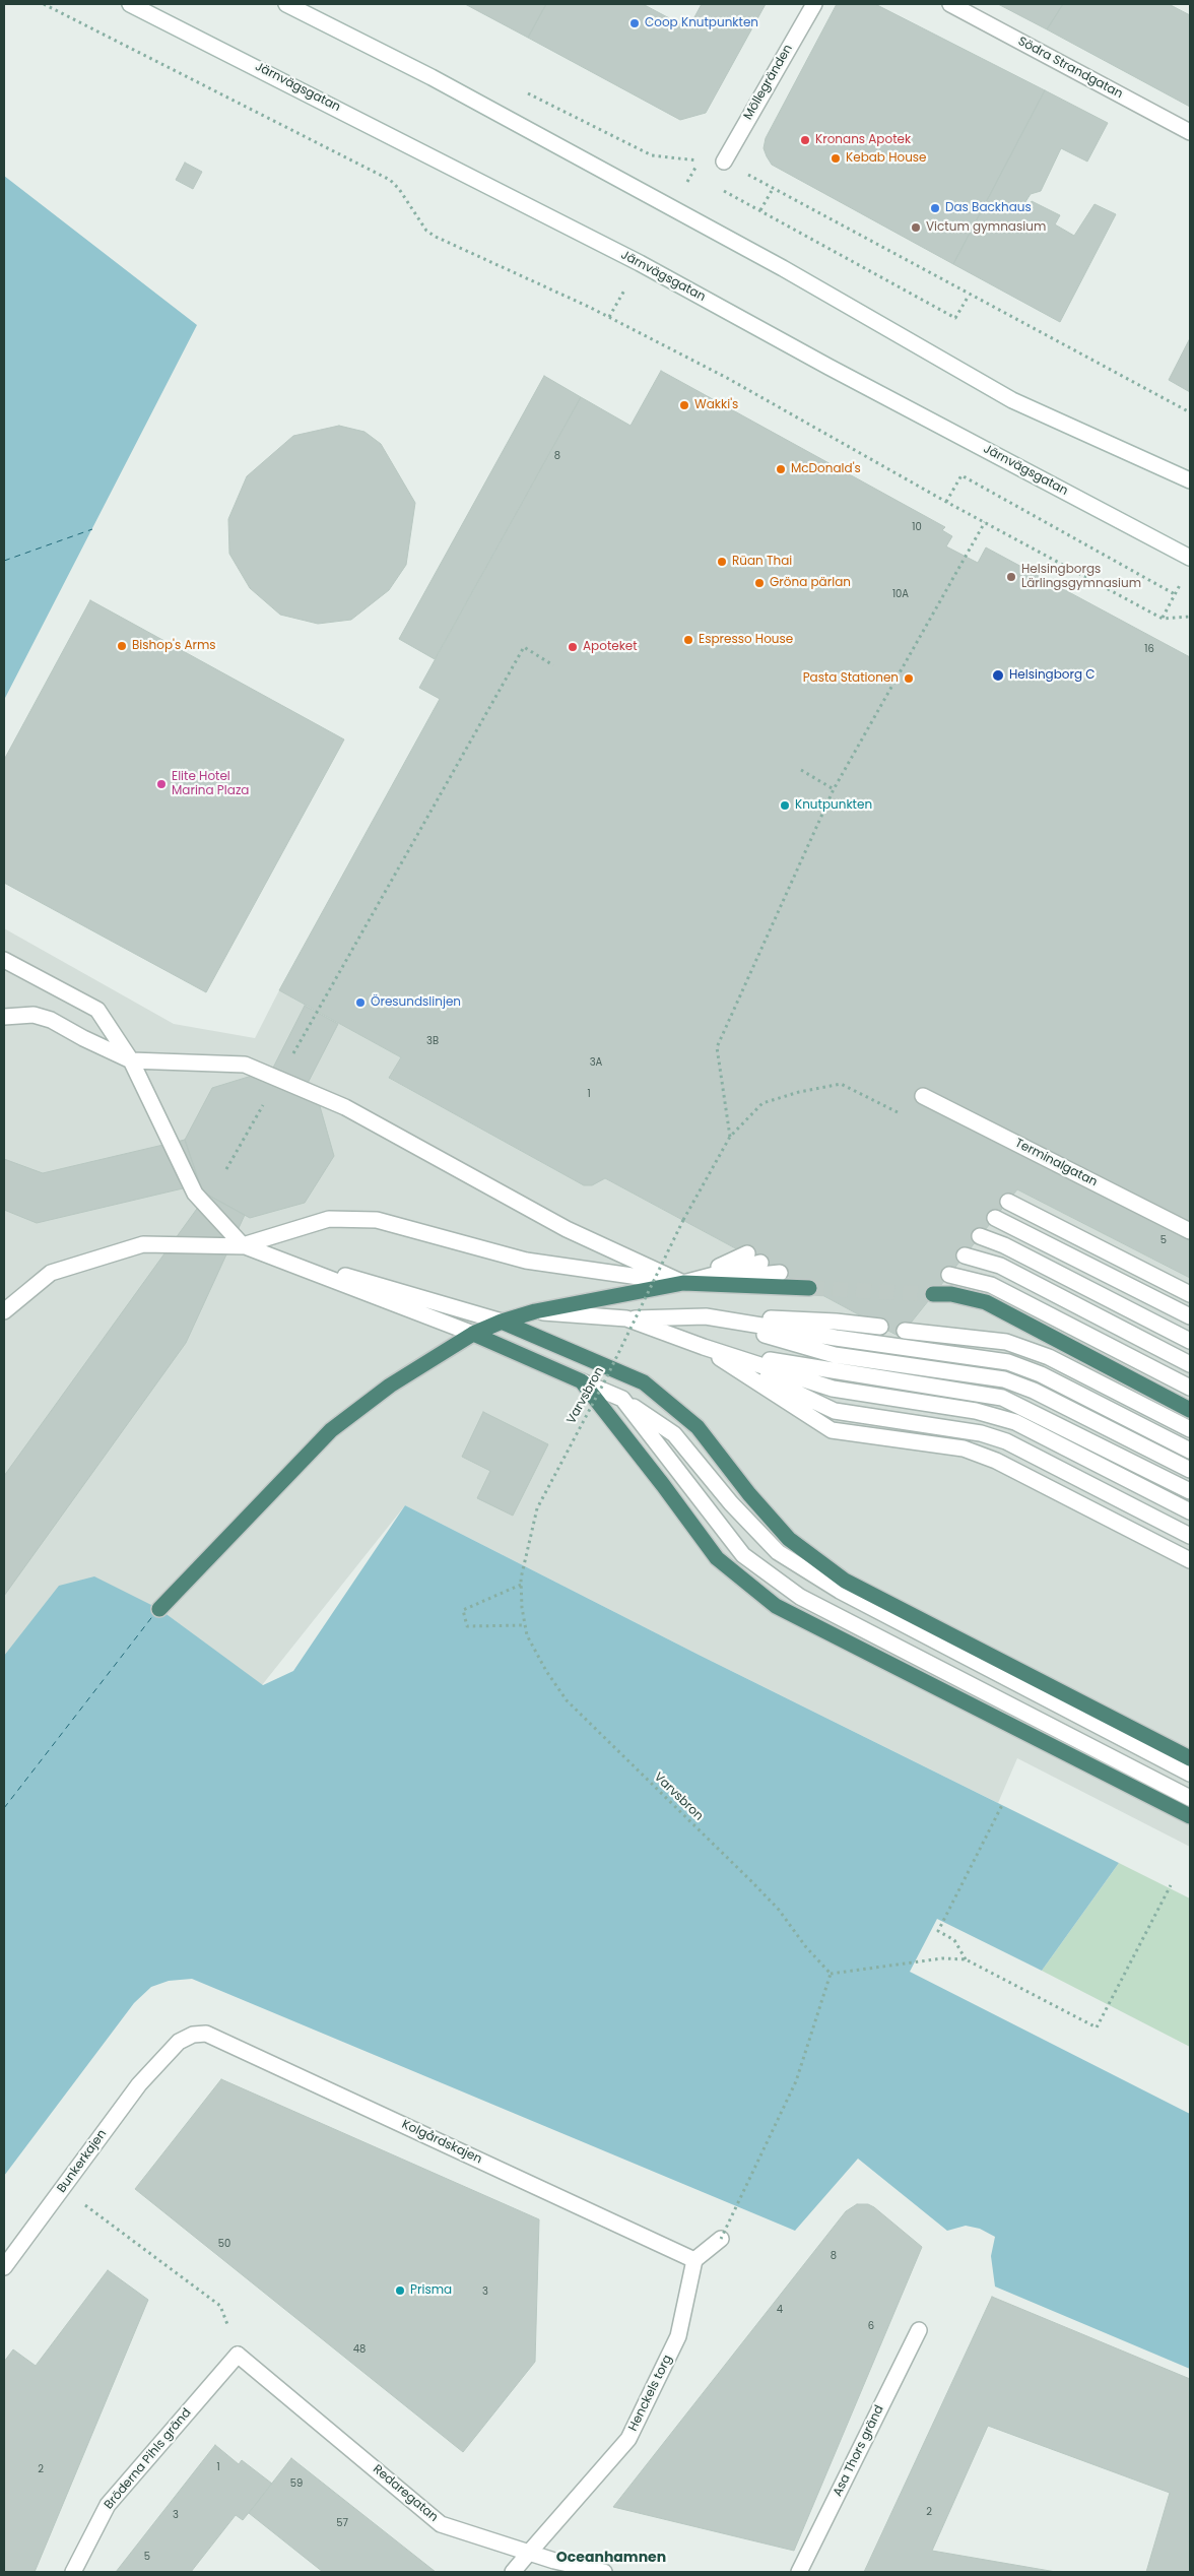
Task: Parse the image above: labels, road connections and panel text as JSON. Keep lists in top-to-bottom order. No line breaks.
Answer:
{"streets":{"street":["Södra Strandgatan","Möllegränden","Järnvägsgatan","Terminalgatan","Kolgårdskajen","Bunkerkajen","Henckels torg","Asa Thors gränd","Bröderna Pihls gränd","Redaregatan"],"path":["Varvsbron"]},"crossings":[["Kolgårdskajen","Bunkerkajen"],["Kolgårdskajen","Henckels torg"],["Henckels torg","Redaregatan"],["Bröderna Pihls gränd","Redaregatan"]],"districts":["Oceanhamnen"],"places":["Coop Knutpunkten","Kronans Apotek","Kebab House","Das Backhaus","Victum gymnasium","Wakki's","McDonald's","Rüan Thai","Helsingborgs Lärlingsgymnasium","Gröna pärlan","Espresso House","Bishop's Arms","Apoteket","Helsingborg C","Pasta Stationen","Elite Hotel Marina Plaza","Knutpunkten","Öresundslinjen","Prisma"],"house_numbers":["8","10","10A","16","3B","3A","1","5","50","8","3","4","6","48","1","2","59","2","3","57","5"]}
